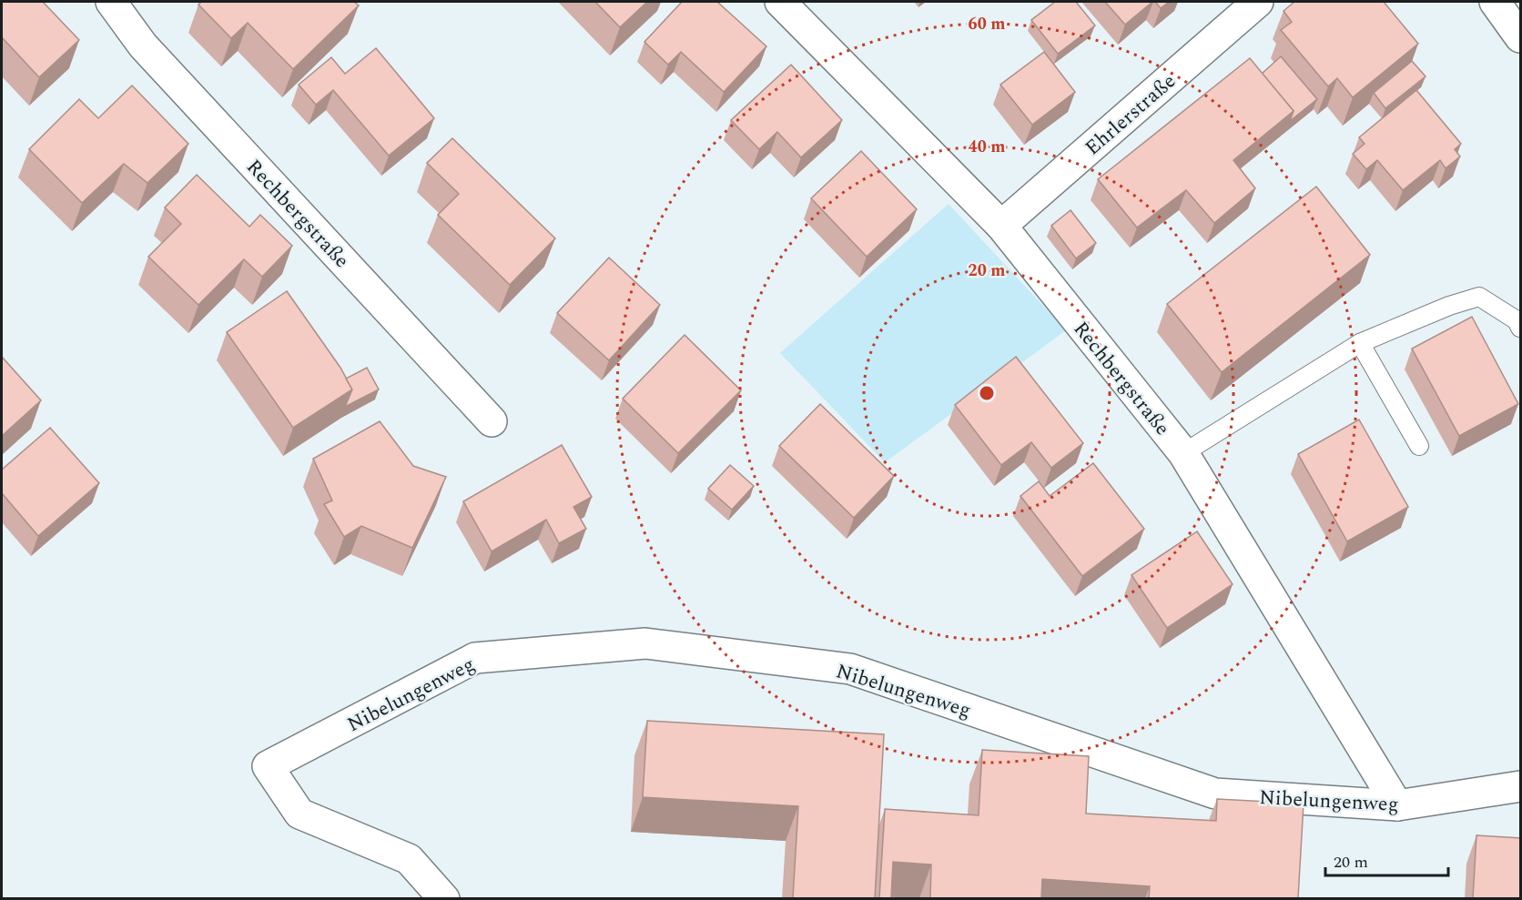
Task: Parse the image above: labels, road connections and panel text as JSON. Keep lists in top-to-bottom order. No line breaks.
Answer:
{"streets":{"street":["Ehrlerstraße","Rechbergstraße","Nibelungenweg"]},"crossings":[["Ehrlerstraße","Rechbergstraße"],["Rechbergstraße","Nibelungenweg"]],"scale_bar":"20 m","rings":["60 m","40 m","20 m"]}
